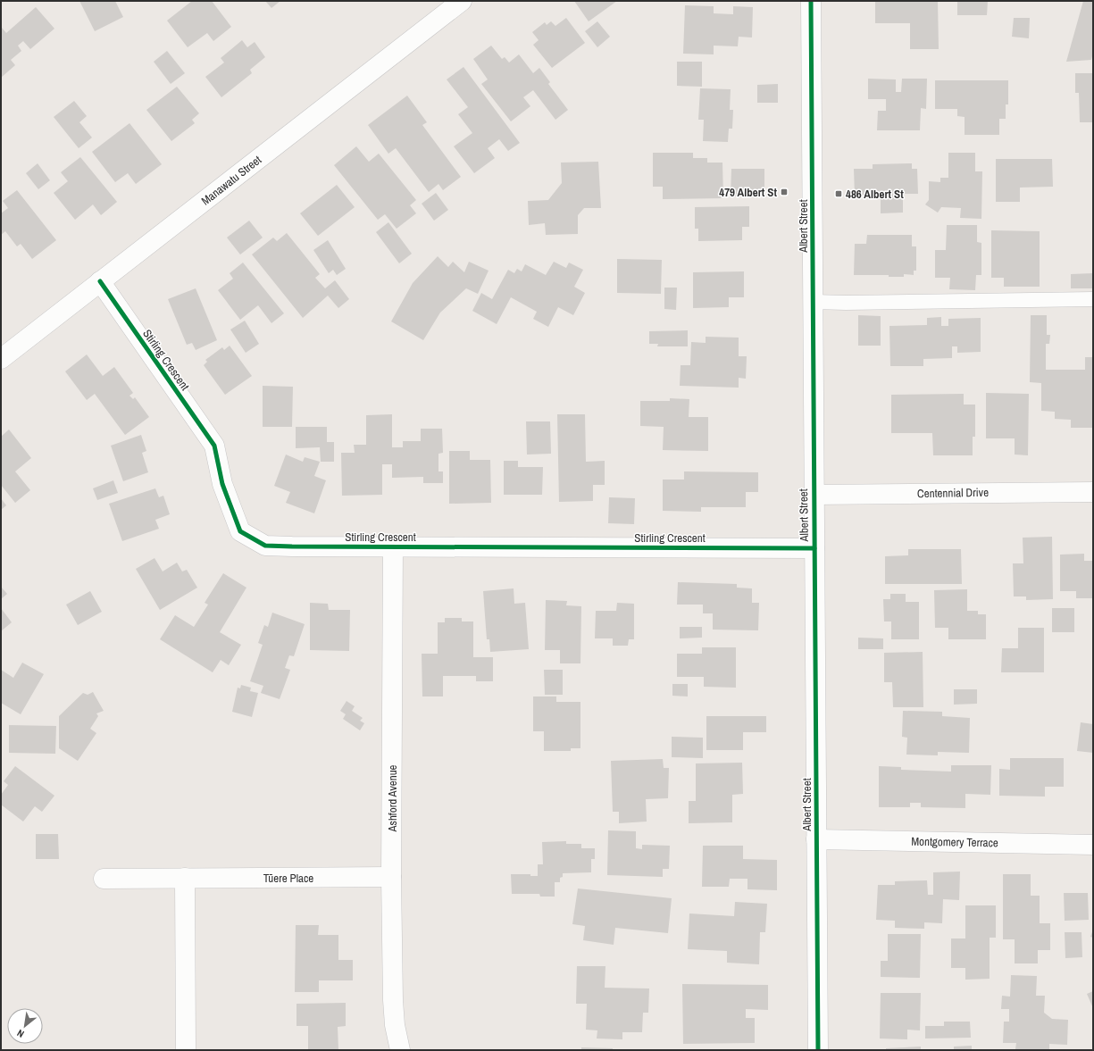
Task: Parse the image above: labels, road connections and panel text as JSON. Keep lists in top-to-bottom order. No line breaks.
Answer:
{"streets":{"street":["Manawatu Street","Albert Street","Stirling Crescent","Centennial Drive","Ashford Avenue","Montgomery Terrace","Tūere Place"]},"crossings":[["Manawatu Street","Stirling Crescent"],["Albert Street","Stirling Crescent"],["Albert Street","Centennial Drive"],["Albert Street","Montgomery Terrace"],["Stirling Crescent","Ashford Avenue"],["Ashford Avenue","Tūere Place"]],"places":{"transit":["479 Albert St","486 Albert St"]},"north":"bottom left"}
